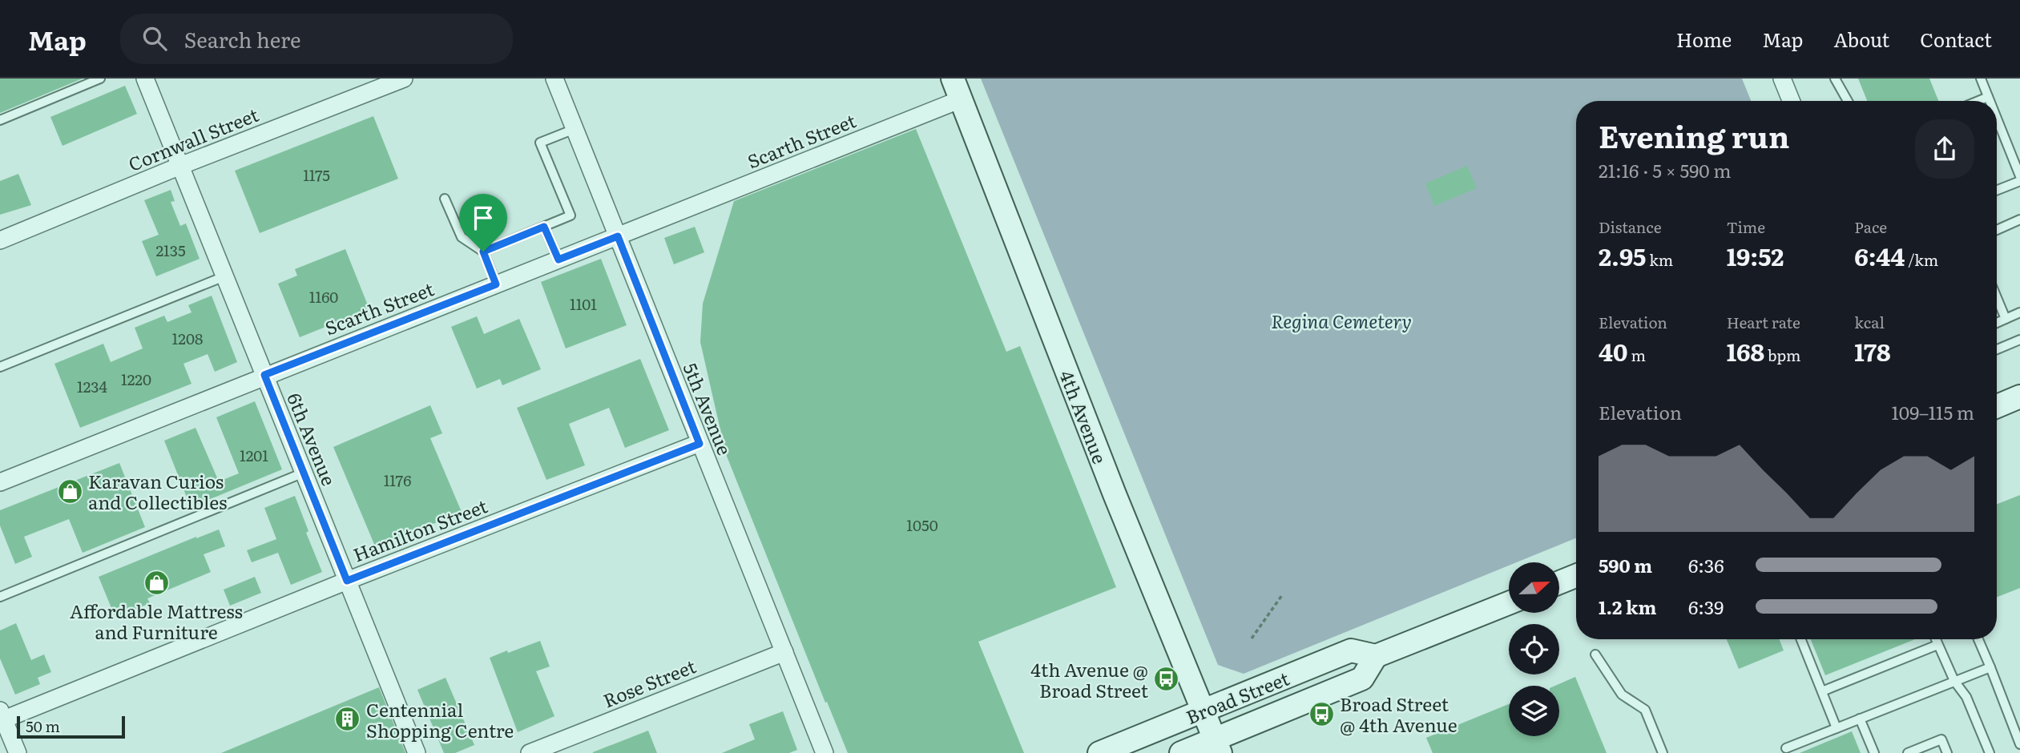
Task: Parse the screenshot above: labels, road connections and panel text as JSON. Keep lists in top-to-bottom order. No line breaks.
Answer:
{"streets":{"main road":["4th Avenue","Broad Street"],"street":["Cornwall Street","Scarth Street","5th Avenue","6th Avenue","Hamilton Street","Rose Street"]},"crossings":[["Cornwall Street","6th Avenue"],["Scarth Street","5th Avenue"],["Scarth Street","4th Avenue"],["Scarth Street","6th Avenue"],["5th Avenue","Hamilton Street"],["5th Avenue","Rose Street"],["4th Avenue","Broad Street"],["6th Avenue","Hamilton Street"]],"parks":["Regina Cemetery"],"places":{"shop":["Karavan Curios and Collectibles","Affordable Mattress and Furniture"],"bus stop":["4th Avenue @ Broad Street","Broad Street @ 4th Avenue"],"building":["Centennial Shopping Centre"]},"house_numbers":["1175","2135","1160","1101","1208","1220","1234","1201","1176","1050"],"scale_bar":"50 m","north":"right","page":{"header":"Map","search":"Search here","nav":["Home","Map","About","Contact"],"heading":["Evening run","21:16 · 5 × 590 m"],"stats":[["Distance","2.95 km"],["Time","19:52"],["Pace","6:44 /km"],["Elevation","40 m"],["Heart rate","168 bpm"],["kcal","178"]],"chart":["Elevation","109–115 m"],"list":[{"name":"590 m","note":"6:36"},{"name":"1.2 km","note":"6:39"}],"scale":"50 m"}}
